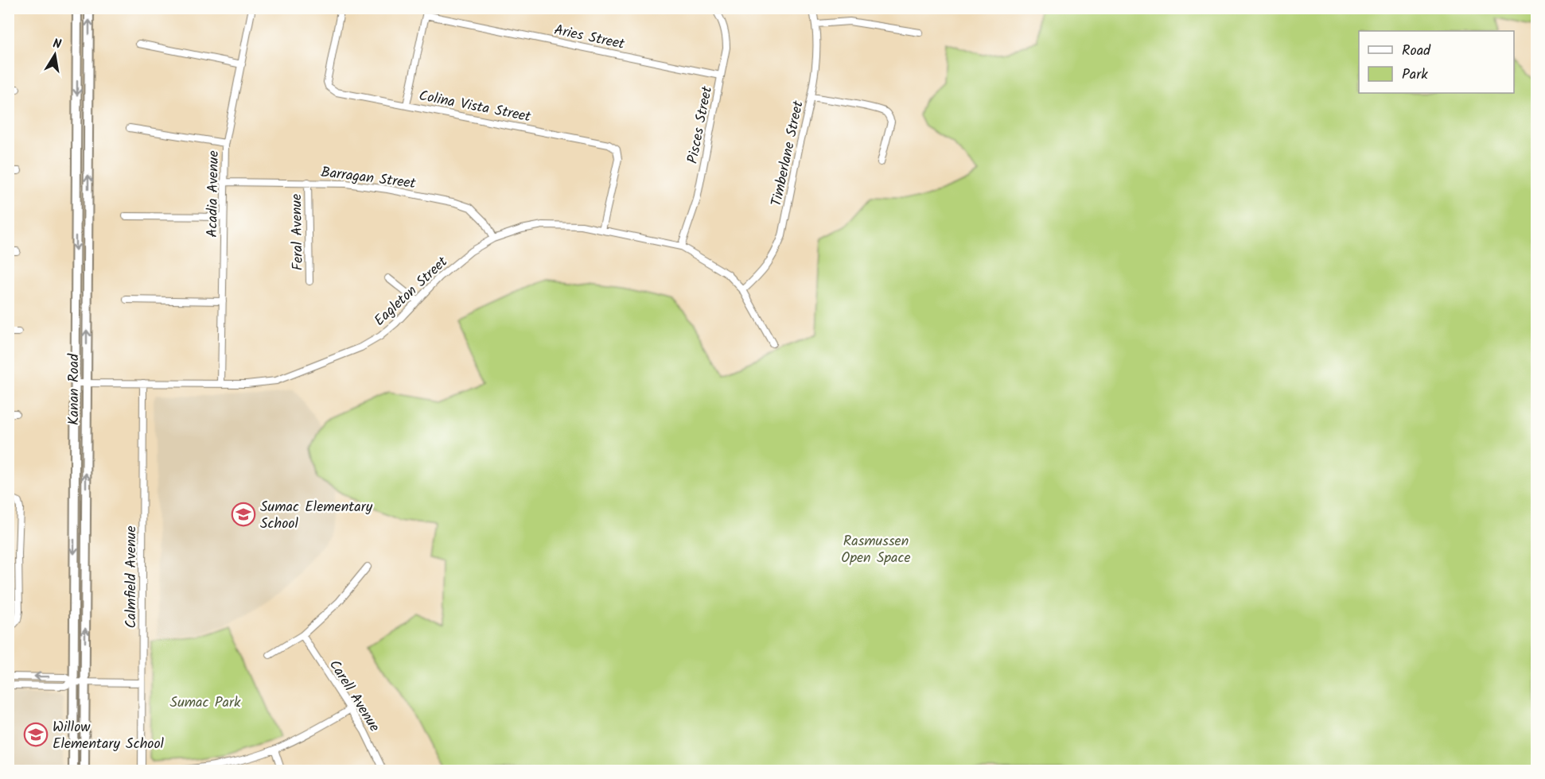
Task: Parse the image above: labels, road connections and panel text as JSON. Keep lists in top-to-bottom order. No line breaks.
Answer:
{"streets":{"main road":["Kanan Road"],"street":["Aries Street","Colina Vista Street","Pisces Street","Timberlane Street","Barragan Street","Acadia Avenue","Feral Avenue","Eagleton Street","Calmfield Avenue","Carell Avenue"]},"crossings":[["Aries Street","Pisces Street"],["Colina Vista Street","Eagleton Street"],["Pisces Street","Eagleton Street"],["Timberlane Street","Eagleton Street"],["Barragan Street","Acadia Avenue"],["Barragan Street","Feral Avenue"],["Barragan Street","Eagleton Street"],["Acadia Avenue","Eagleton Street"],["Eagleton Street","Kanan Road"],["Eagleton Street","Calmfield Avenue"]],"parks":["Rasmussen Open Space","Sumac Park"],"places":{"school or university":["Sumac Elementary School","Willow Elementary School"]},"legend":["Road","Park"],"north":"top"}
